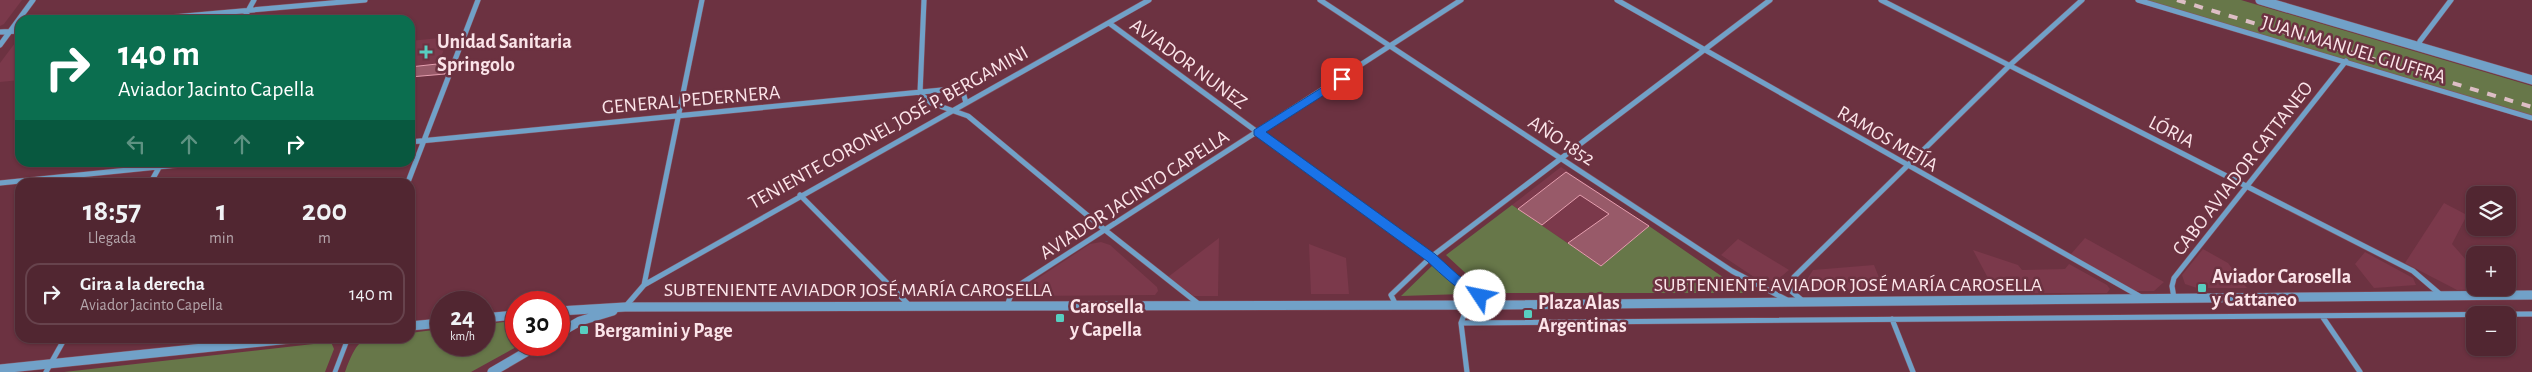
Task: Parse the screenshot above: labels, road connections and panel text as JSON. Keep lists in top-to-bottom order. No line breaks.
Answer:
{"streets":{"street":["JUAN MANUEL GIUFFRA","AVIADOR NUNEZ","GENERAL PEDERNERA","TENIENTE CORONEL JOSÉ P. BERGAMINI","LÓRIA","RAMOS MEJÍA","AÑO 1852","CABO AVIADOR CATTANEO","AVIADOR JACINTO CAPELLA","SUBTENIENTE AVIADOR JOSÉ MARÍA CAROSELLA"]},"crossings":[["JUAN MANUEL GIUFFRA","CABO AVIADOR CATTANEO"],["AVIADOR NUNEZ","TENIENTE CORONEL JOSÉ P. BERGAMINI"],["AVIADOR NUNEZ","AVIADOR JACINTO CAPELLA"],["AVIADOR NUNEZ","SUBTENIENTE AVIADOR JOSÉ MARÍA CAROSELLA"],["GENERAL PEDERNERA","TENIENTE CORONEL JOSÉ P. BERGAMINI"],["LÓRIA","CABO AVIADOR CATTANEO"],["LÓRIA","SUBTENIENTE AVIADOR JOSÉ MARÍA CAROSELLA"],["RAMOS MEJÍA","SUBTENIENTE AVIADOR JOSÉ MARÍA CAROSELLA"],["AÑO 1852","AVIADOR JACINTO CAPELLA"],["AÑO 1852","SUBTENIENTE AVIADOR JOSÉ MARÍA CAROSELLA"],["CABO AVIADOR CATTANEO","SUBTENIENTE AVIADOR JOSÉ MARÍA CAROSELLA"],["AVIADOR JACINTO CAPELLA","SUBTENIENTE AVIADOR JOSÉ MARÍA CAROSELLA"]],"places":{"health":["Unidad Sanitaria Springolo"],"transit":["Aviador Carosella y Cattaneo","Plaza Alas Argentinas","Carosella y Capella","Bergamini y Page"]},"page":{"turn":["140 m","Aviador Jacinto Capella"],"eta":["18:57","Llegada","1","min","200","m"],"map_buttons":["+","−"],"list":[{"name":"Gira a la derecha","note":"Aviador Jacinto Capella","value":"140 m"}],"speed":"24 km/h","limit":"30"}}
